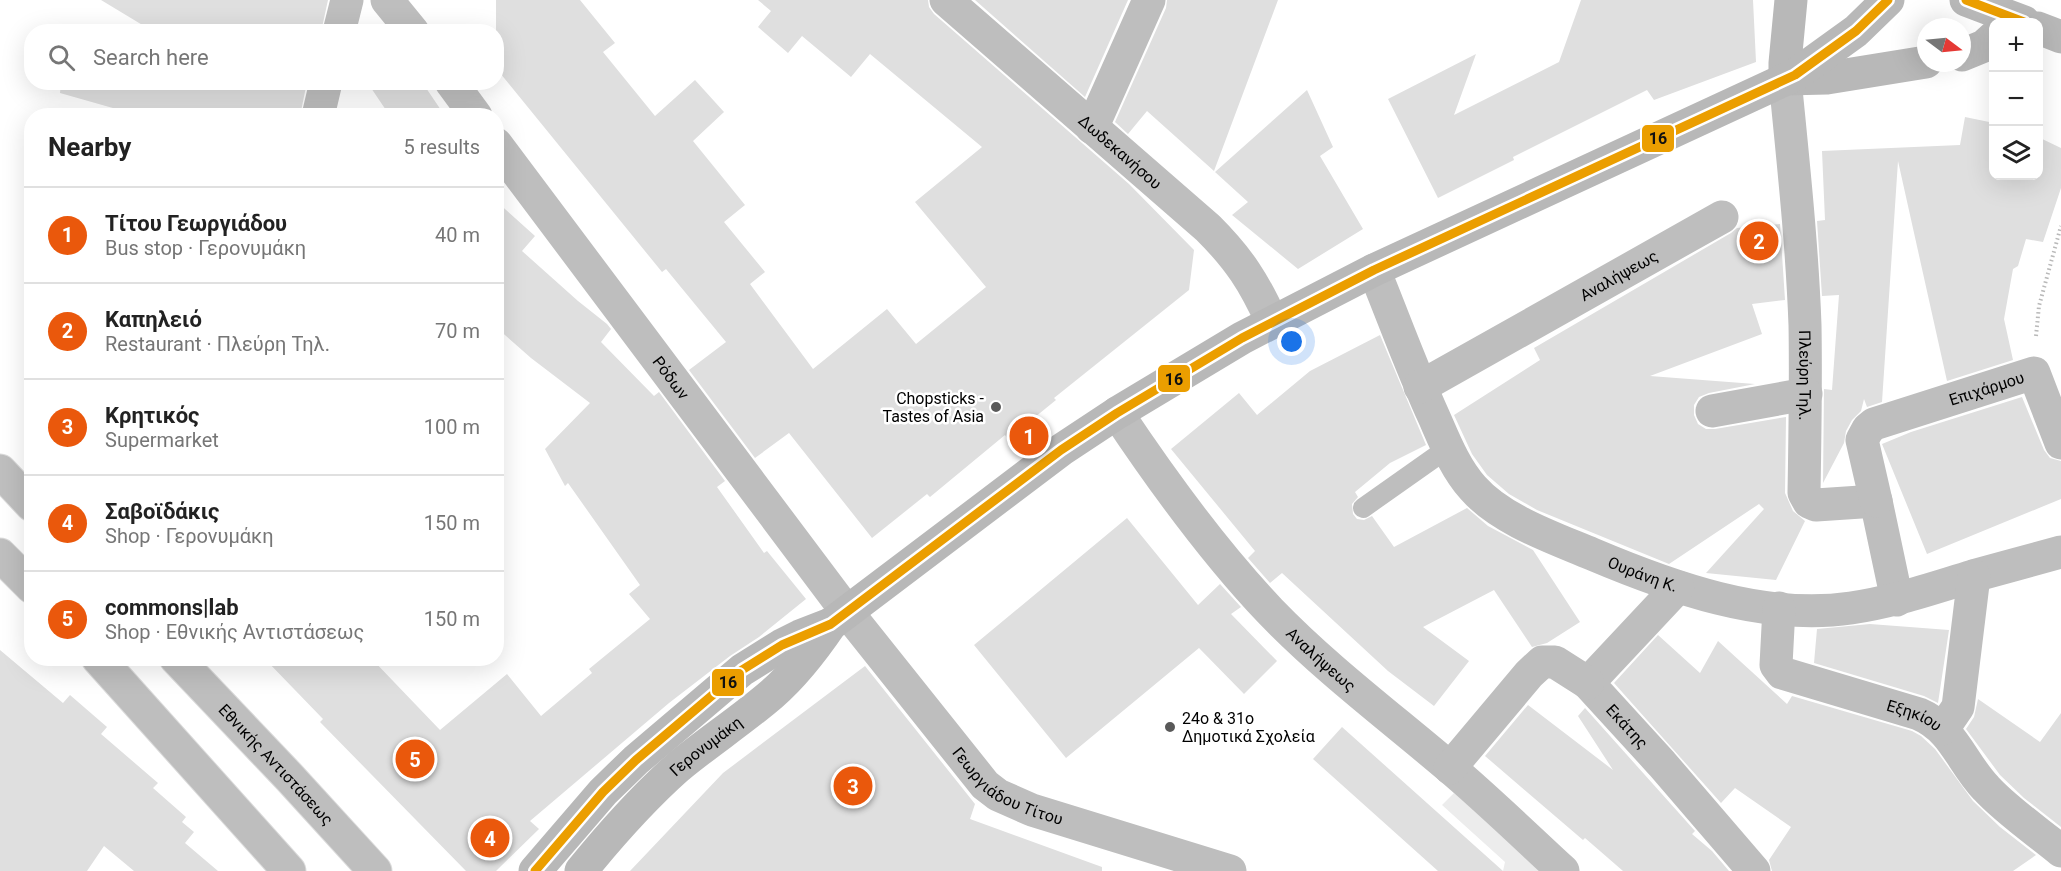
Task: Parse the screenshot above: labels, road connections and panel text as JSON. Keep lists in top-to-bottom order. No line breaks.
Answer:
{"streets":{"street":["Δωδεκανήσου","Αναλήψεως","Πλεύρη Τηλ.","Ρόδων","Επιχάρμου","Ουράνη Κ.","Εξηκίου","Εκάτης","Γερονυμάκη","Εθνικής Αντιστάσεως","Γεωργιάδου Τίτου"]},"crossings":[["Δωδεκανήσου","Γερονυμάκη"],["Αναλήψεως","Ουράνη Κ."],["Αναλήψεως","Εκάτης"],["Αναλήψεως","Γερονυμάκη"],["Πλεύρη Τηλ.","Επιχάρμου"],["Πλεύρη Τηλ.","Γερονυμάκη"],["Ρόδων","Γερονυμάκη"],["Ρόδων","Γεωργιάδου Τίτου"],["Ουράνη Κ.","Εξηκίου"],["Ουράνη Κ.","Γερονυμάκη"],["Γερονυμάκη","Γεωργιάδου Τίτου"]],"places":["Chopsticks - Tastes of Asia","24ο & 31ο Δημοτικά Σχολεία"],"lines":["transit line 16"],"north":"right","page":{"map_buttons":["+","−"],"search":"Search here","heading":["Nearby","5 results"],"list":[{"mark":"1","name":"Τίτου Γεωργιάδου","note":"Bus stop · Γερονυμάκη","value":"40 m"},{"mark":"2","name":"Καπηλειό","note":"Restaurant · Πλεύρη Τηλ.","value":"70 m"},{"mark":"3","name":"Κρητικός","note":"Supermarket","value":"100 m"},{"mark":"4","name":"Σαβοϊδάκις","note":"Shop · Γερονυμάκη","value":"150 m"},{"mark":"5","name":"commons|lab","note":"Shop · Εθνικής Αντιστάσεως","value":"150 m"}],"pins":["2","1","5","3","4"]}}
